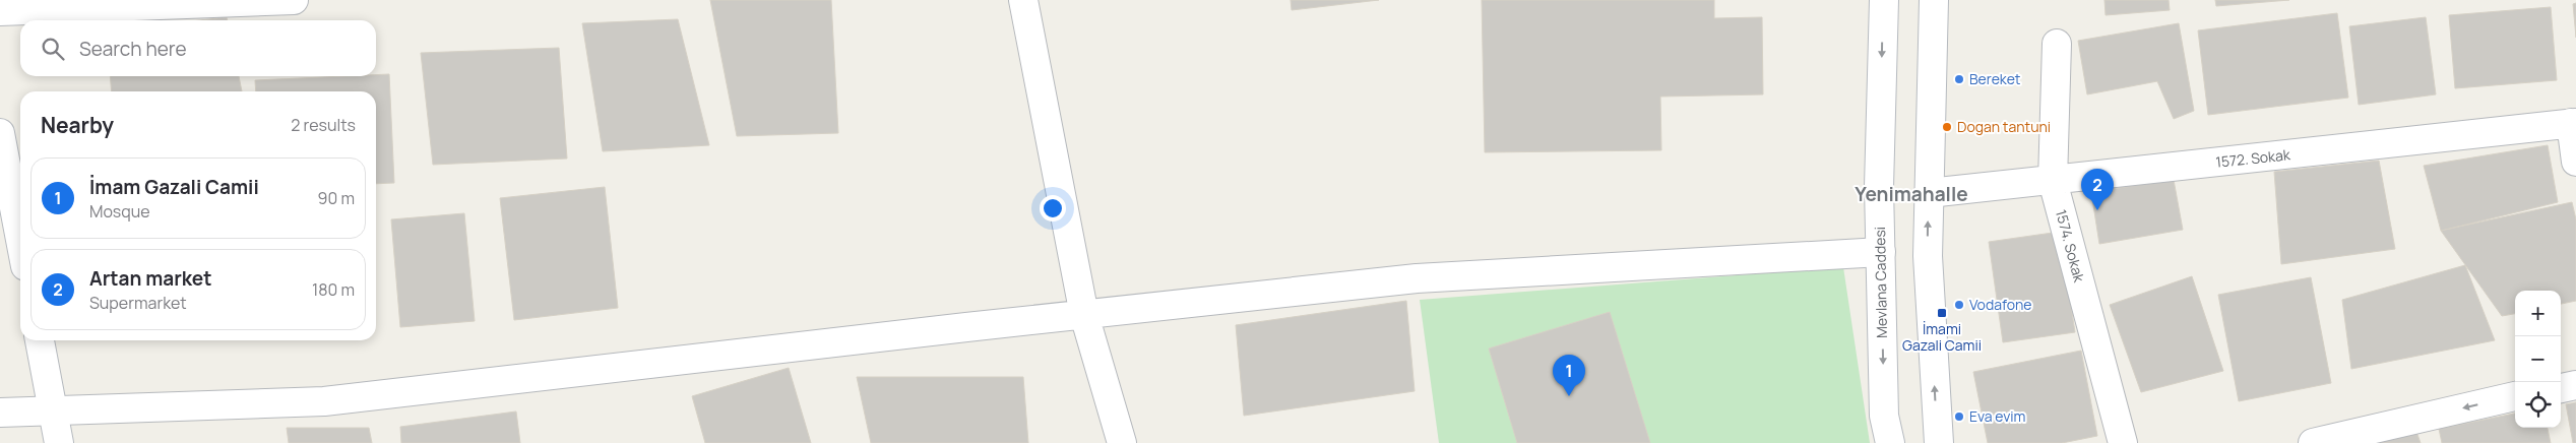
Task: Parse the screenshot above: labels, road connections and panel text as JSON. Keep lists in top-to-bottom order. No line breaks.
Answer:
{"streets":{"street":["1572. Sokak","1574. Sokak","Mevlana Caddesi"]},"crossings":[["1572. Sokak","1574. Sokak"]],"districts":["Yenimahalle"],"places":{"other":["Bereket","Dogan tantuni","Vodafone","Eva evim"],"transit":["İmami Gazali Camii"]},"page":{"search":"Search here","heading":["Nearby","2 results"],"list":[{"mark":"1","name":"İmam Gazali Camii","note":"Mosque","value":"90 m"},{"mark":"2","name":"Artan market","note":"Supermarket","value":"180 m"}],"pins":["2","1"],"map_buttons":["+","−"]}}
